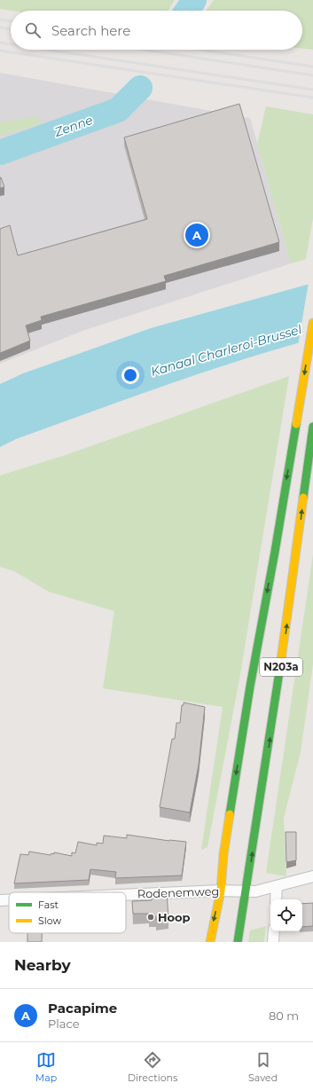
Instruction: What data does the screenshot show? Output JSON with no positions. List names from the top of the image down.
{
  "streets": {
    "highway": ["N203a"],
    "street": ["Rodenemweg"]
  },
  "crossings": [
    ["N203a", "Rodenemweg"]
  ],
  "water": ["Zenne", "Kanaal Charleroi-Brussel"],
  "places": ["Hoop"],
  "legend": ["Fast", "Slow"],
  "page": {
    "search": "Search here",
    "pins": "A",
    "heading": "Nearby",
    "list": [
      {
        "mark": "A",
        "name": "Pacapime",
        "note": "Place",
        "value": "80 m"
      }
    ],
    "nav": ["Map", "Directions", "Saved"]
  }
}
